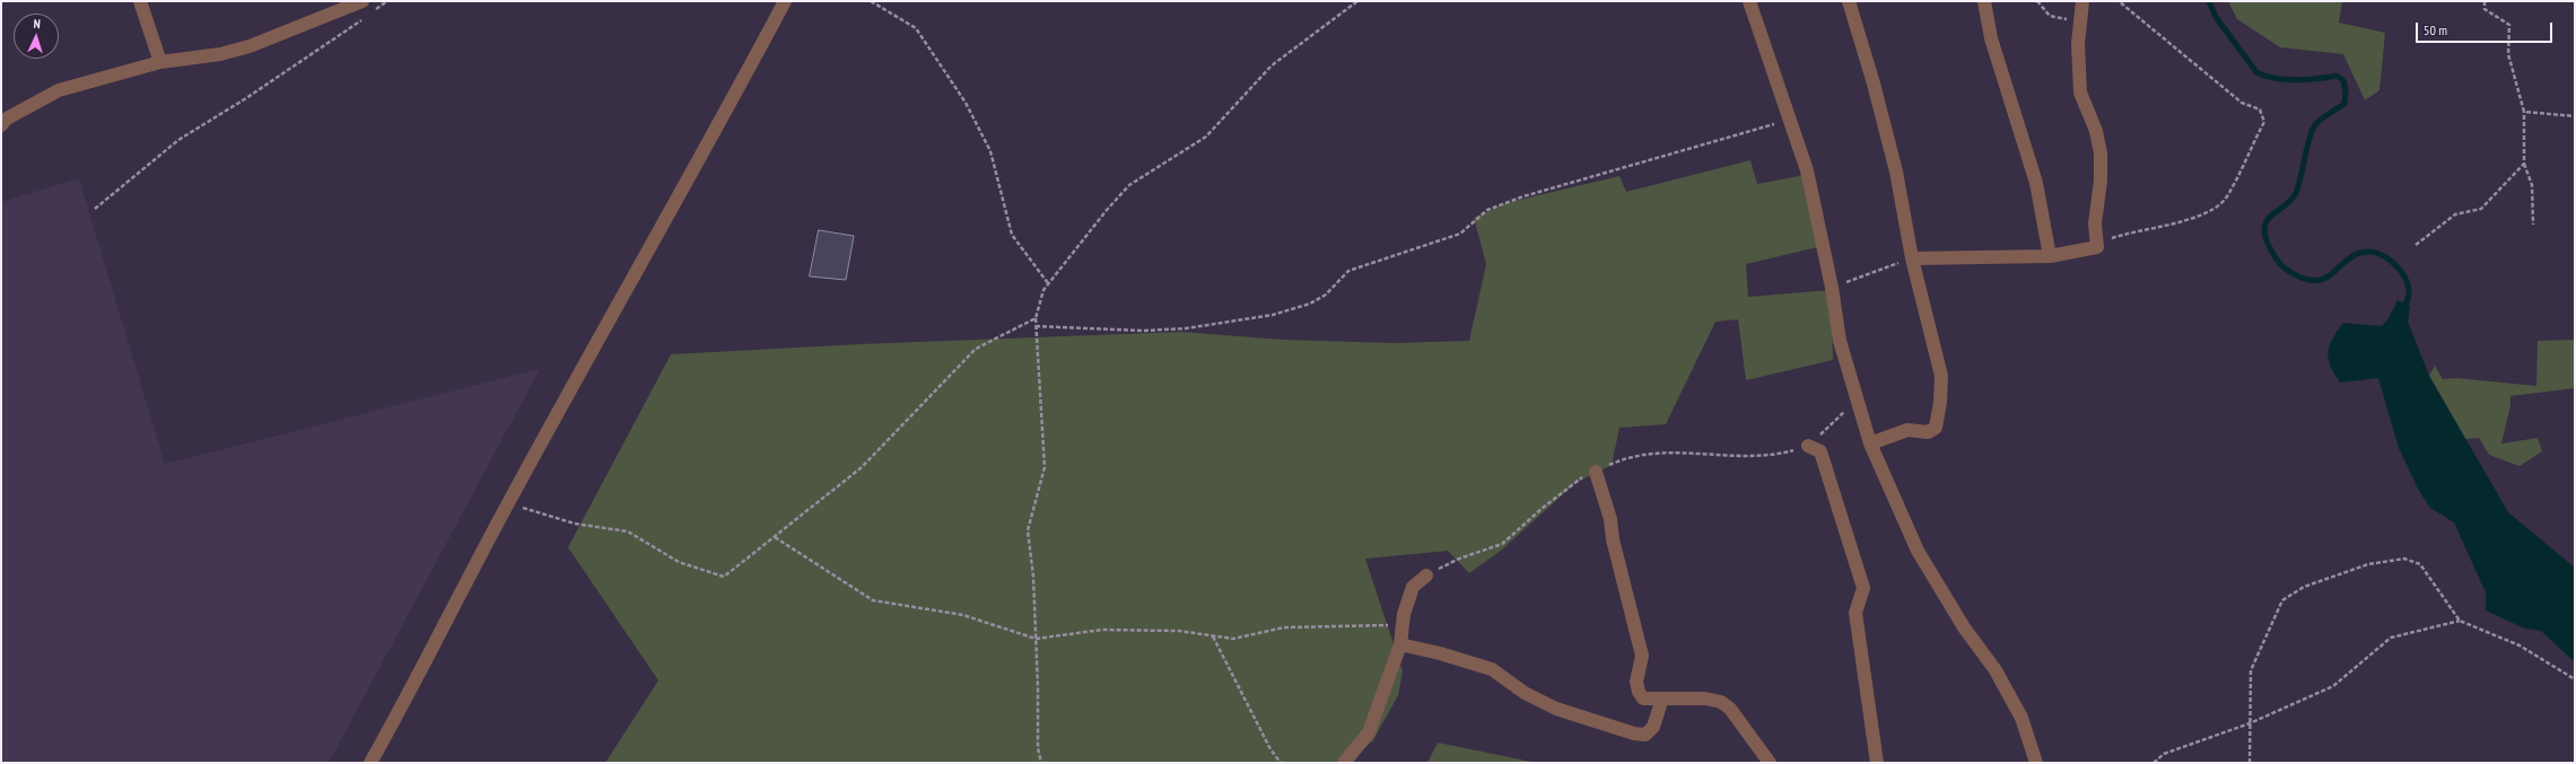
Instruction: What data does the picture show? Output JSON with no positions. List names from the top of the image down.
{
  "scale_bar": "50 m",
  "north": "top"
}
